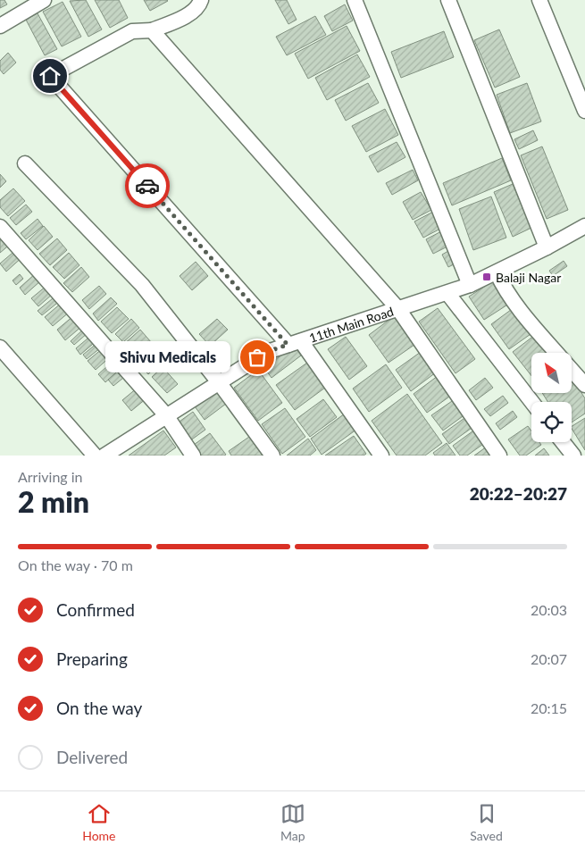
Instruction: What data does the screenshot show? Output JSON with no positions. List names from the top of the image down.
{
  "streets": {
    "street": ["11th Main Road"]
  },
  "places": {
    "transit": ["Balaji Nagar"],
    "other": ["Shivu Medicals"]
  },
  "north": "top left",
  "page": {
    "bubble": "Shivu Medicals",
    "heading": ["2 min", "Arriving in", "20:22–20:27"],
    "bar": "On the way · 70 m",
    "list": [
      ["Confirmed", "20:03"],
      ["Preparing", "20:07"],
      ["On the way", "20:15"],
      "Delivered"
    ],
    "tabs": ["Home", "Map", "Saved"]
  }
}
